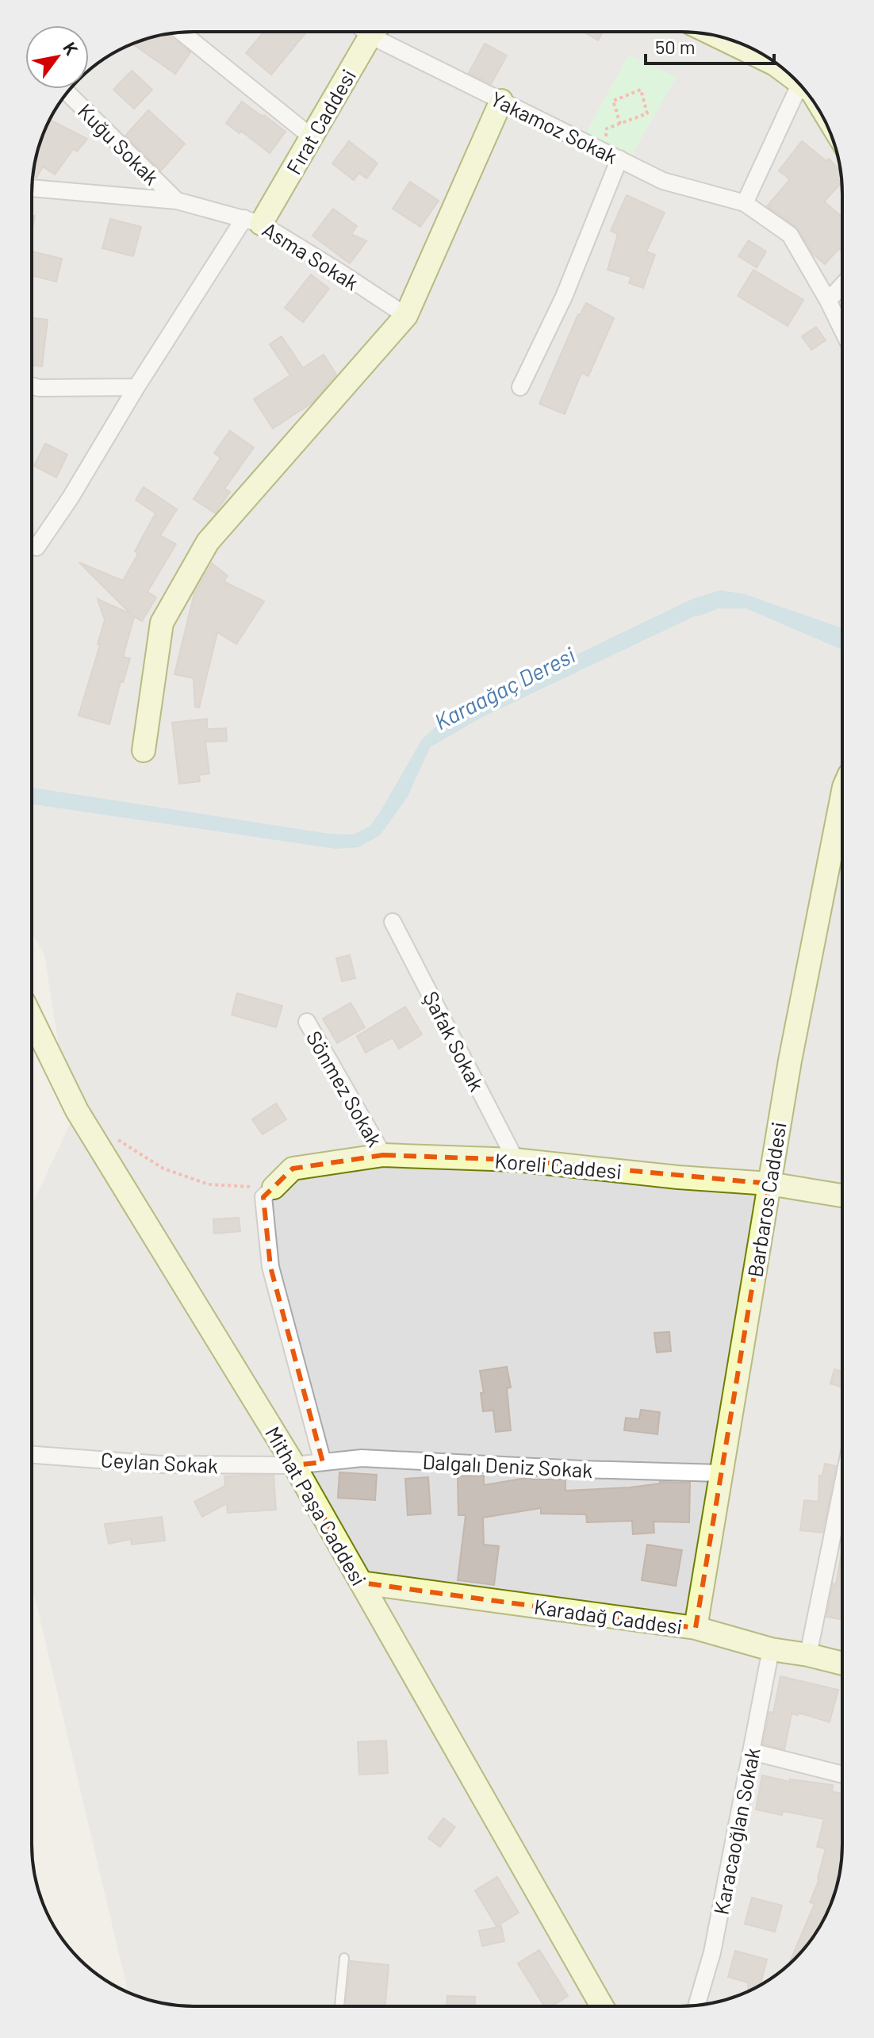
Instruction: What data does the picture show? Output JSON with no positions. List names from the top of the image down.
{
  "streets": {
    "street": [
      "Fırat Caddesi",
      "Yakamoz Sokak",
      "Kuğu Sokak",
      "Asma Sokak",
      "Şafak Sokak",
      "Sönmez Sokak",
      "Koreli Caddesi",
      "Barbaros Caddesi",
      "Ceylan Sokak",
      "Dalgalı Deniz Sokak",
      "Mithat Paşa Caddesi",
      "Karadağ Caddesi",
      "Karacaoğlan Sokak"
    ]
  },
  "crossings": [
    ["Fırat Caddesi", "Asma Sokak"],
    ["Kuğu Sokak", "Asma Sokak"],
    ["Şafak Sokak", "Koreli Caddesi"],
    ["Sönmez Sokak", "Koreli Caddesi"],
    ["Koreli Caddesi", "Barbaros Caddesi"],
    ["Barbaros Caddesi", "Dalgalı Deniz Sokak"],
    ["Barbaros Caddesi", "Karadağ Caddesi"],
    ["Ceylan Sokak", "Dalgalı Deniz Sokak"],
    ["Ceylan Sokak", "Mithat Paşa Caddesi"],
    ["Dalgalı Deniz Sokak", "Mithat Paşa Caddesi"],
    ["Mithat Paşa Caddesi", "Karadağ Caddesi"],
    ["Karadağ Caddesi", "Karacaoğlan Sokak"]
  ],
  "water": ["Karaağaç Deresi"],
  "scale_bar": "50 m",
  "north": "top right"
}
